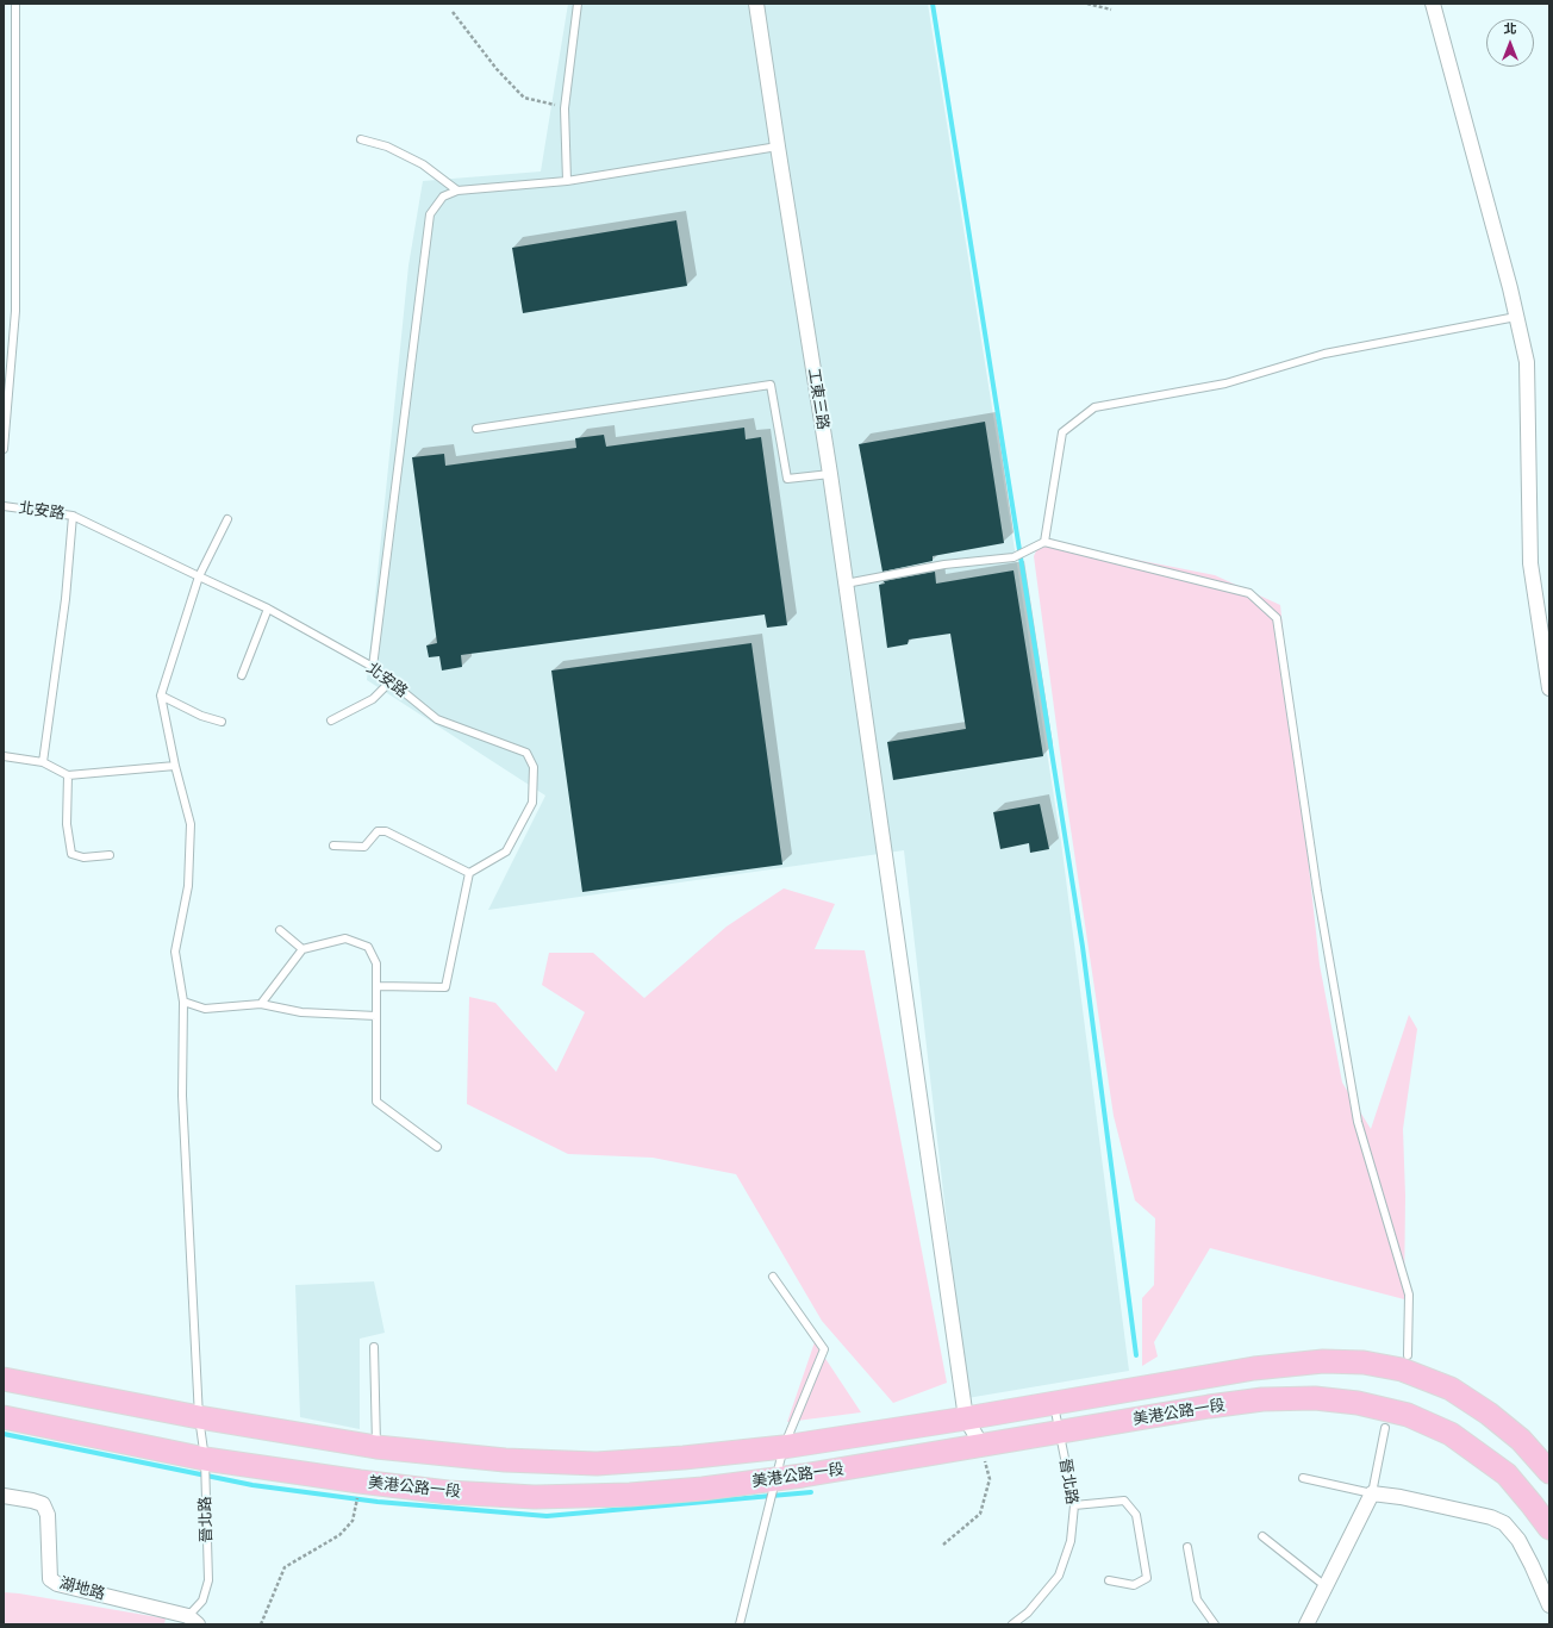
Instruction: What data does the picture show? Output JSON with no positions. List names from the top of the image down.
{
  "streets": {
    "main road": ["美港公路一段"],
    "street": ["工東三路", "湖地路"],
    "lane": ["北安路", "晉北路"]
  },
  "crossings": [
    ["工東三路", "美港公路一段"],
    ["美港公路一段", "晉北路"],
    ["晉北路", "湖地路"]
  ],
  "north": "top"
}
